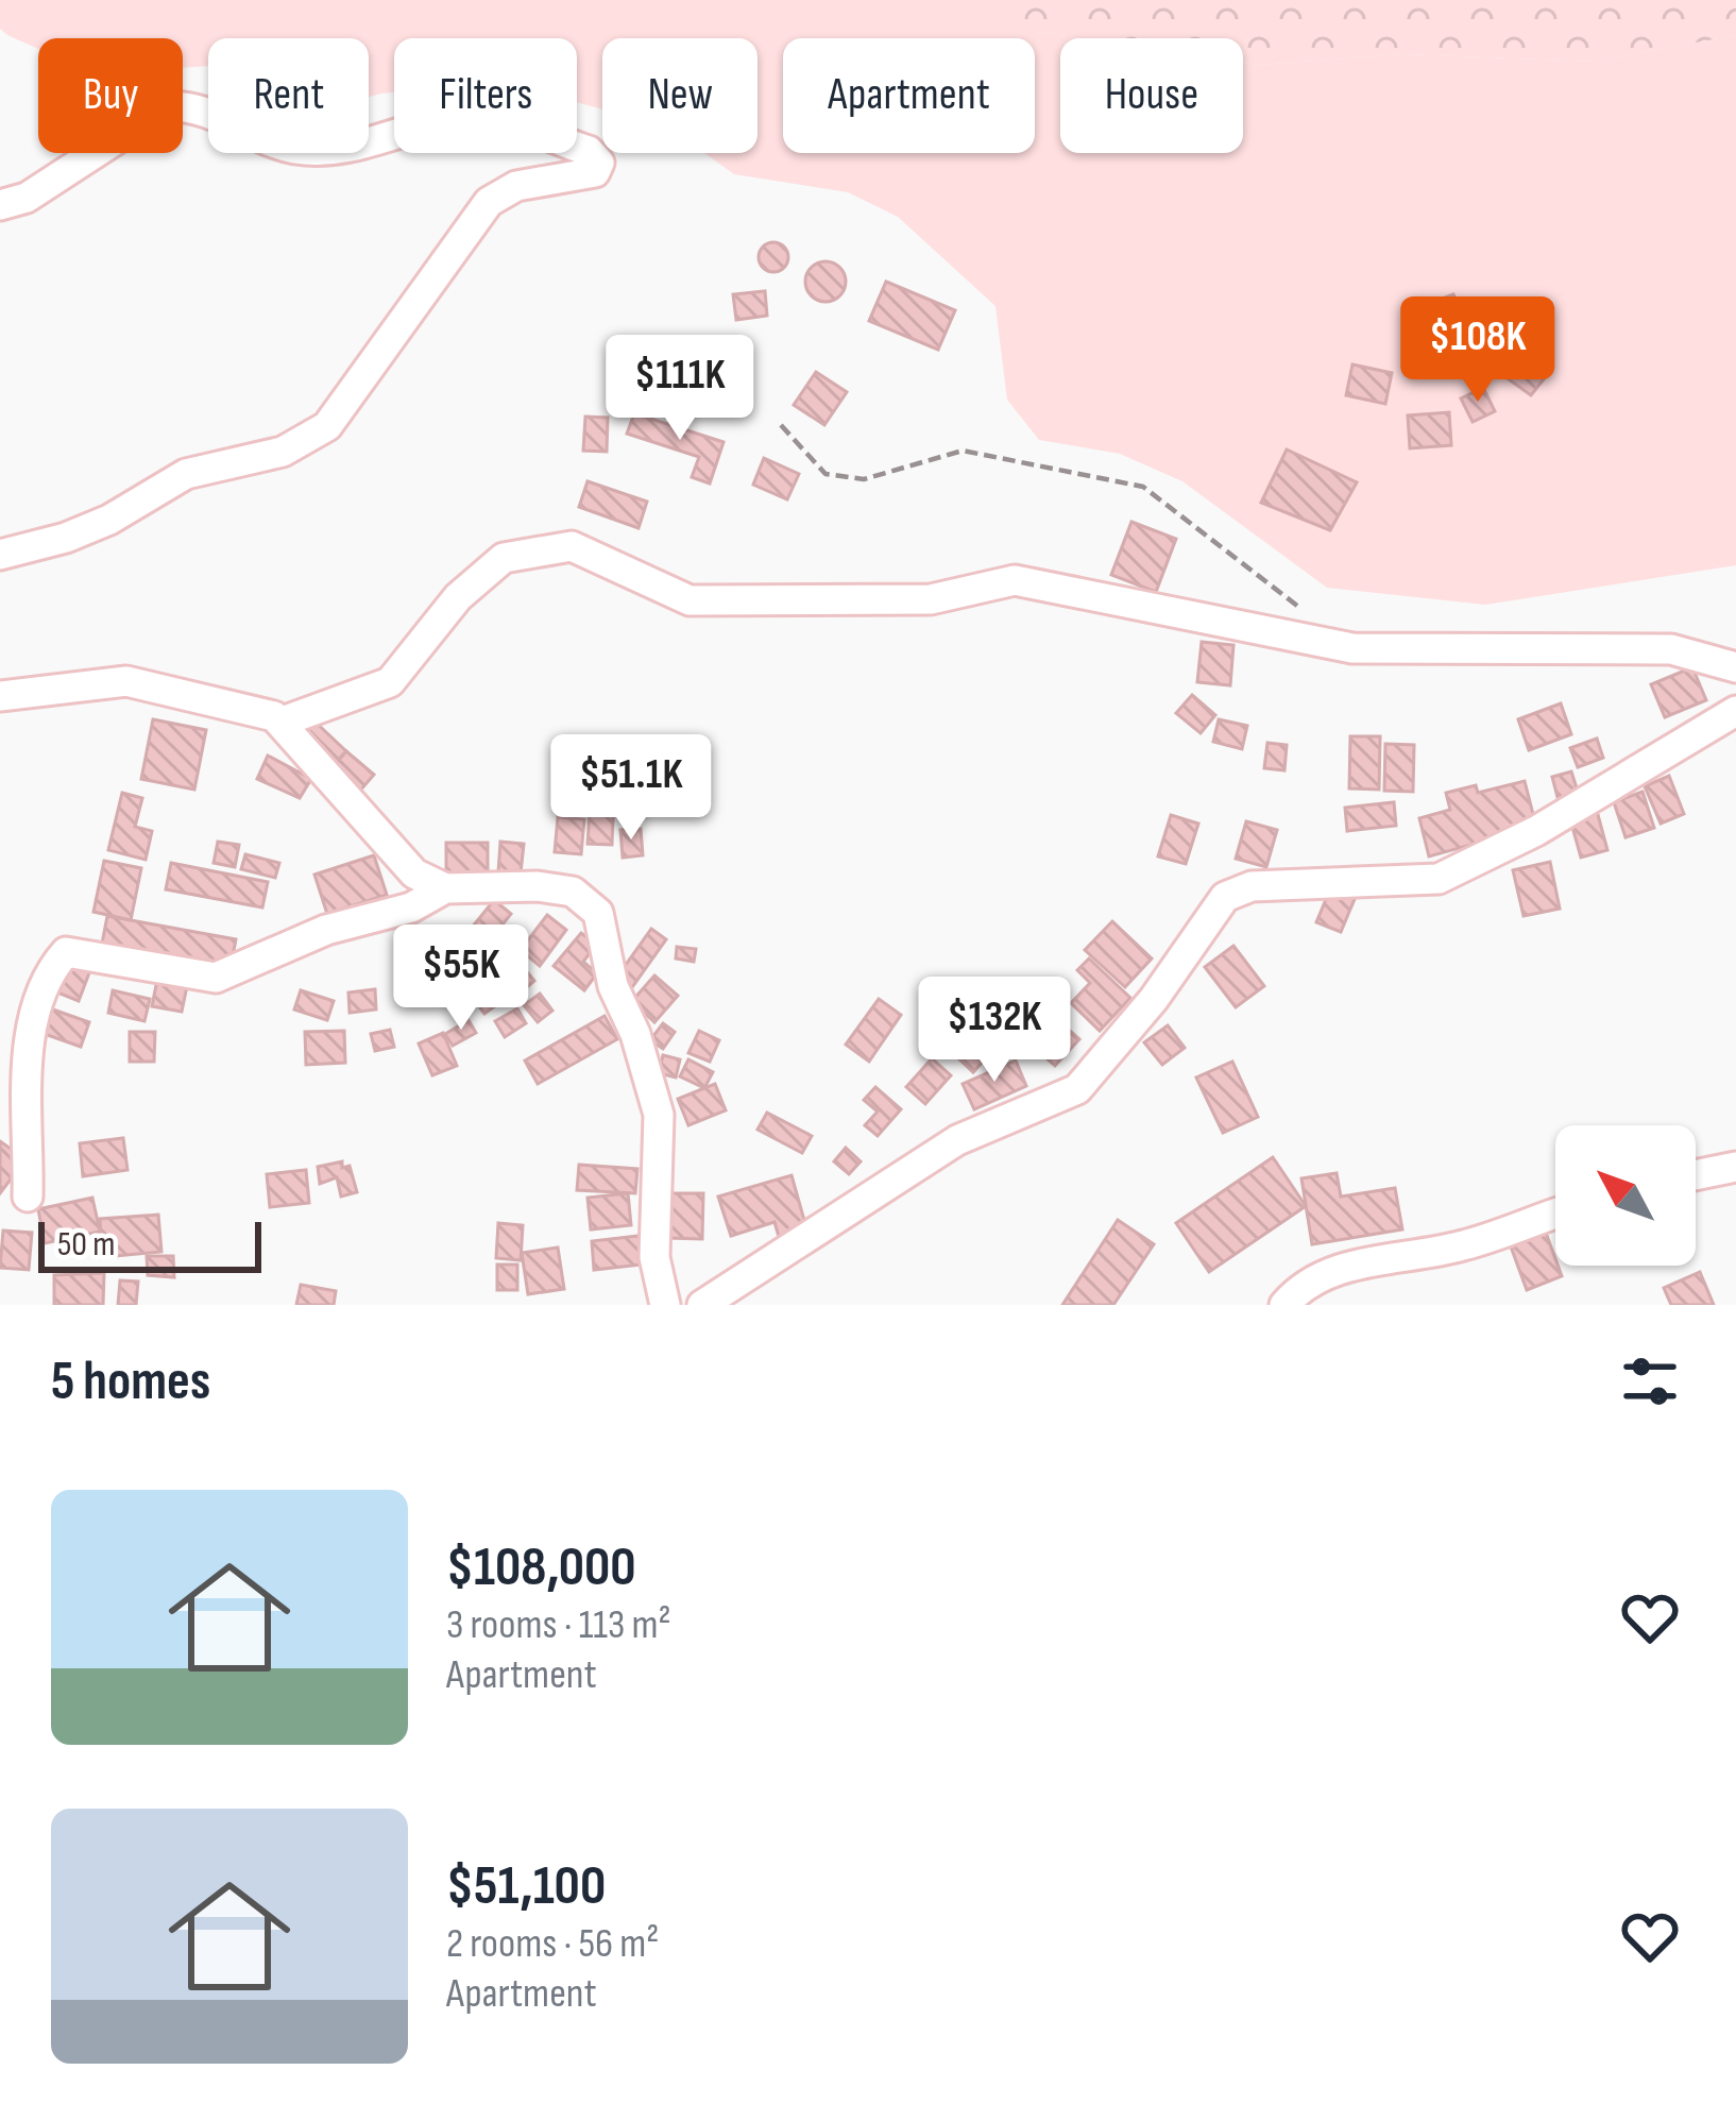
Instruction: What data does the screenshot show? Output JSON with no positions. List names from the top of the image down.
{
  "scale_bar": "50 m",
  "north": "top left",
  "page": {
    "chip": [
      "Buy",
      "Rent",
      "Filters",
      "New",
      "Apartment",
      "House"
    ],
    "price": [
      "$108K",
      "$111K",
      "$51.1K",
      "$55K",
      "$132K"
    ],
    "scale": "50 m",
    "heading": "5 homes",
    "list": [
      {
        "name": "$108,000",
        "note": "3 rooms · 113 m² · Apartment"
      },
      {
        "name": "$51,100",
        "note": "2 rooms · 56 m² · Apartment"
      }
    ]
  }
}
